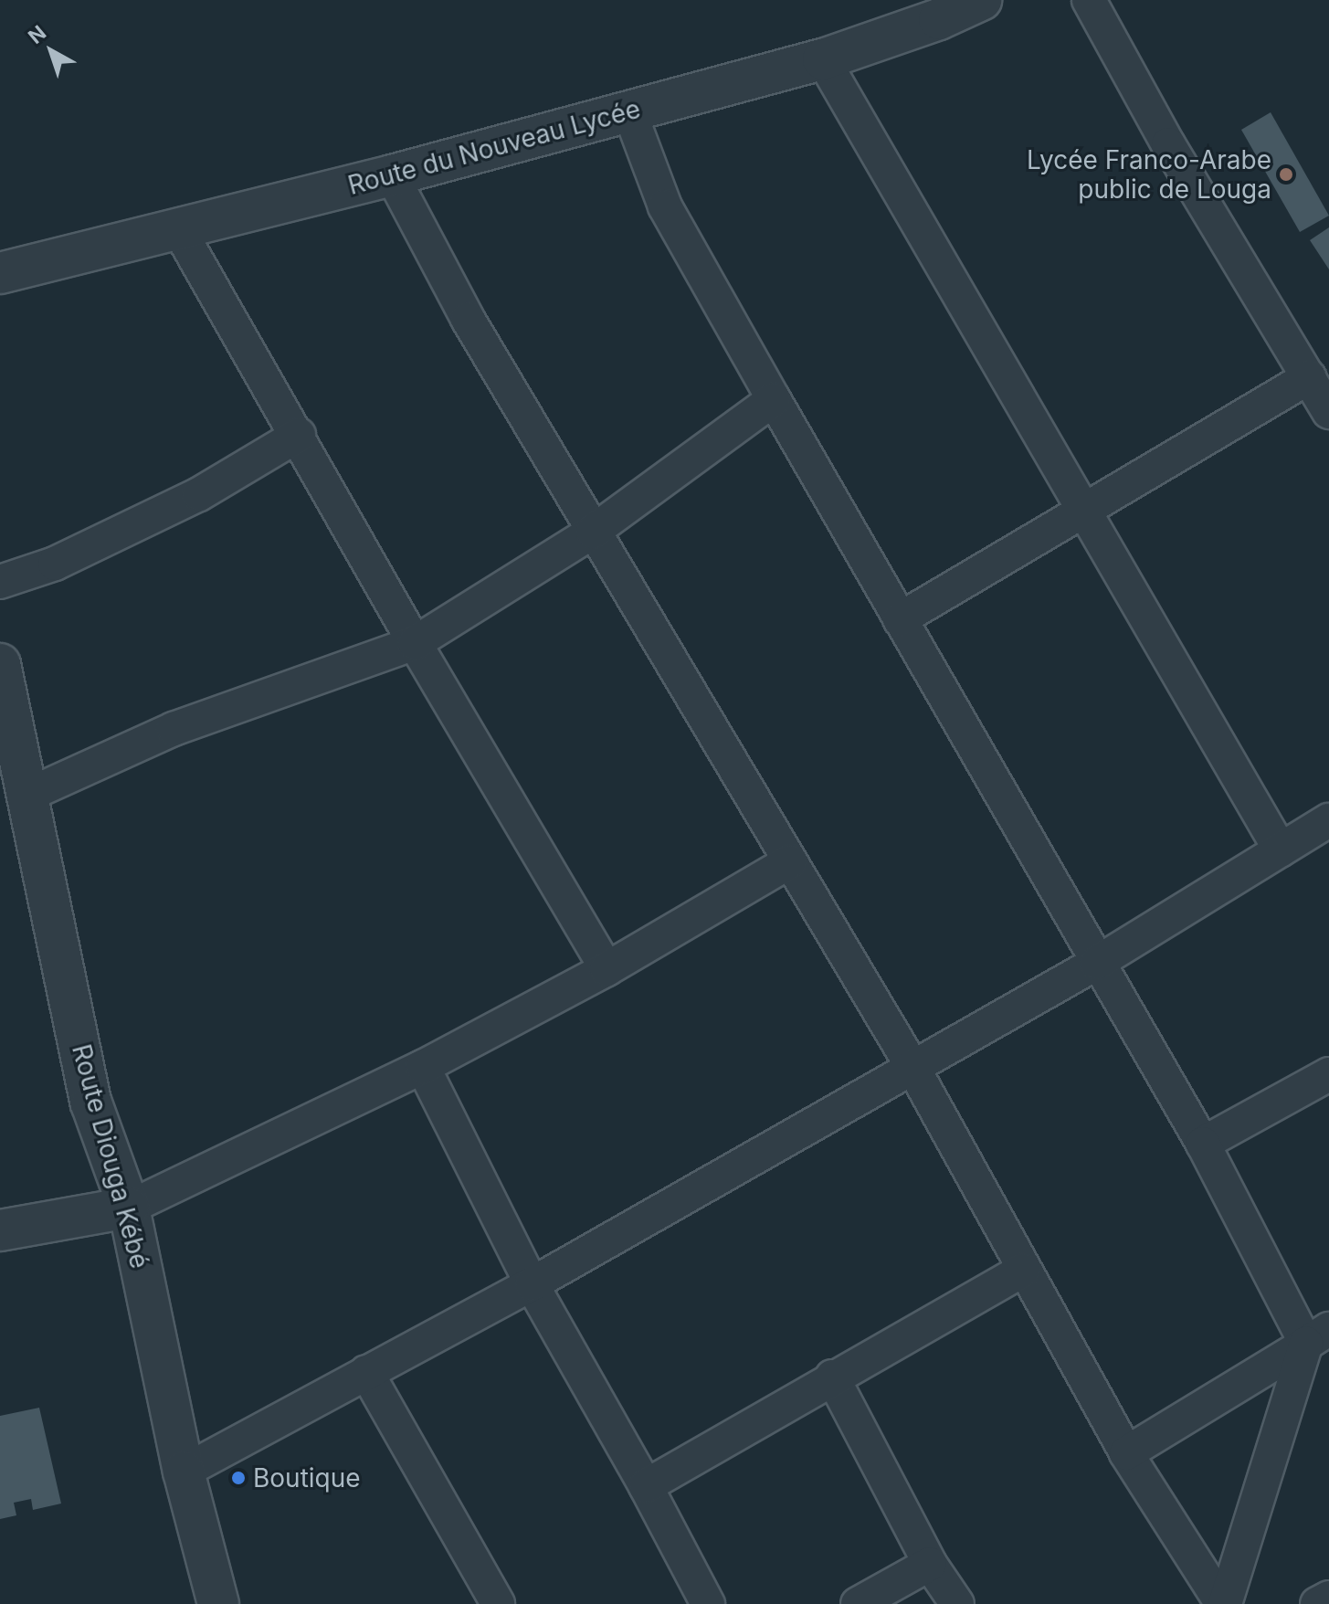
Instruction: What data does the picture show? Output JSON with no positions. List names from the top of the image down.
{
  "streets": {
    "street": ["Route du Nouveau Lycée", "Route Diouga Kébé"]
  },
  "places": ["Lycée Franco-Arabe public de Louga", "Boutique"],
  "north": "top left"
}
